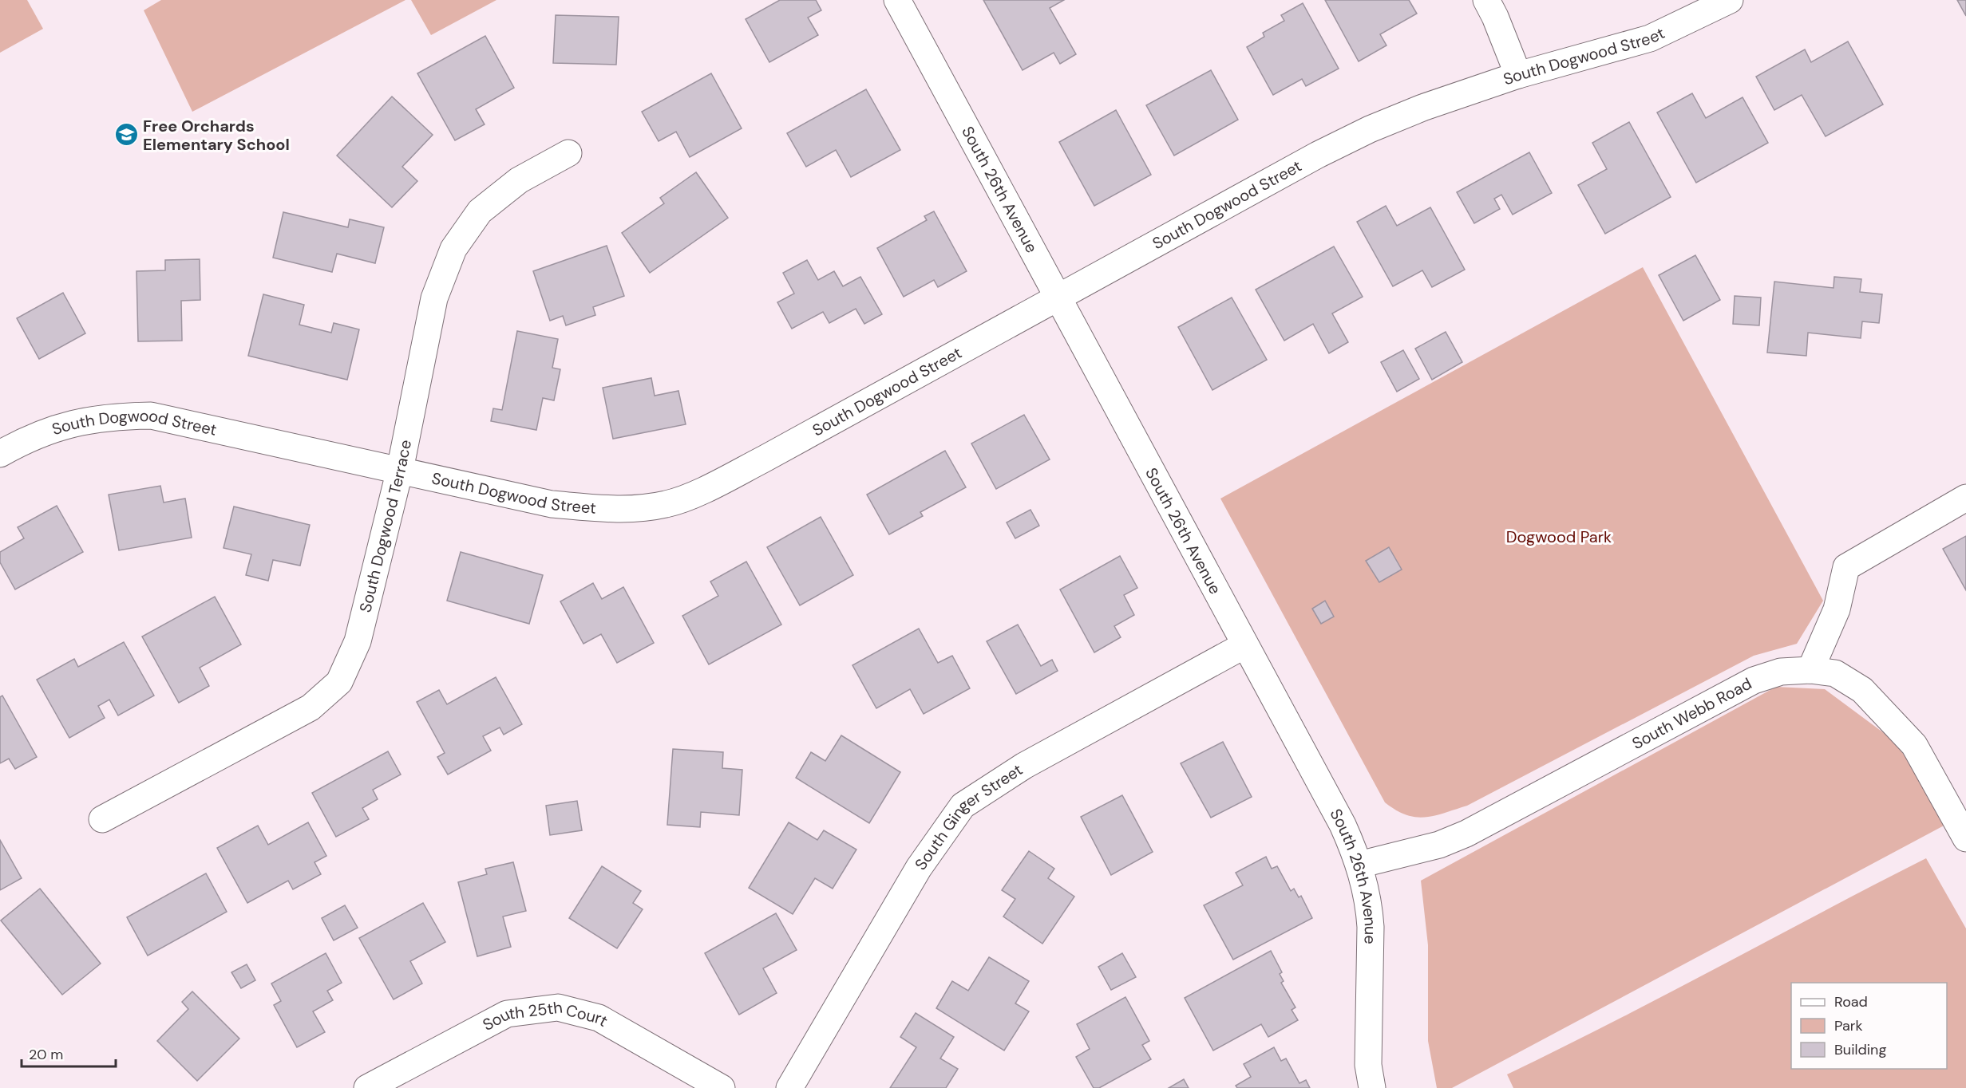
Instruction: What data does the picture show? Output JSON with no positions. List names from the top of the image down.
{
  "streets": {
    "street": [
      "South Dogwood Street",
      "South 26th Avenue",
      "South Dogwood Terrace",
      "South Webb Road",
      "South Ginger Street",
      "South 25th Court"
    ]
  },
  "crossings": [
    ["South Dogwood Street", "South 26th Avenue"],
    ["South Dogwood Street", "South Dogwood Terrace"],
    ["South 26th Avenue", "South Webb Road"],
    ["South 26th Avenue", "South Ginger Street"]
  ],
  "parks": ["Dogwood Park"],
  "places": {
    "school or university": ["Free Orchards Elementary School"]
  },
  "legend": ["Road", "Park", "Building"],
  "scale_bar": "20 m"
}
